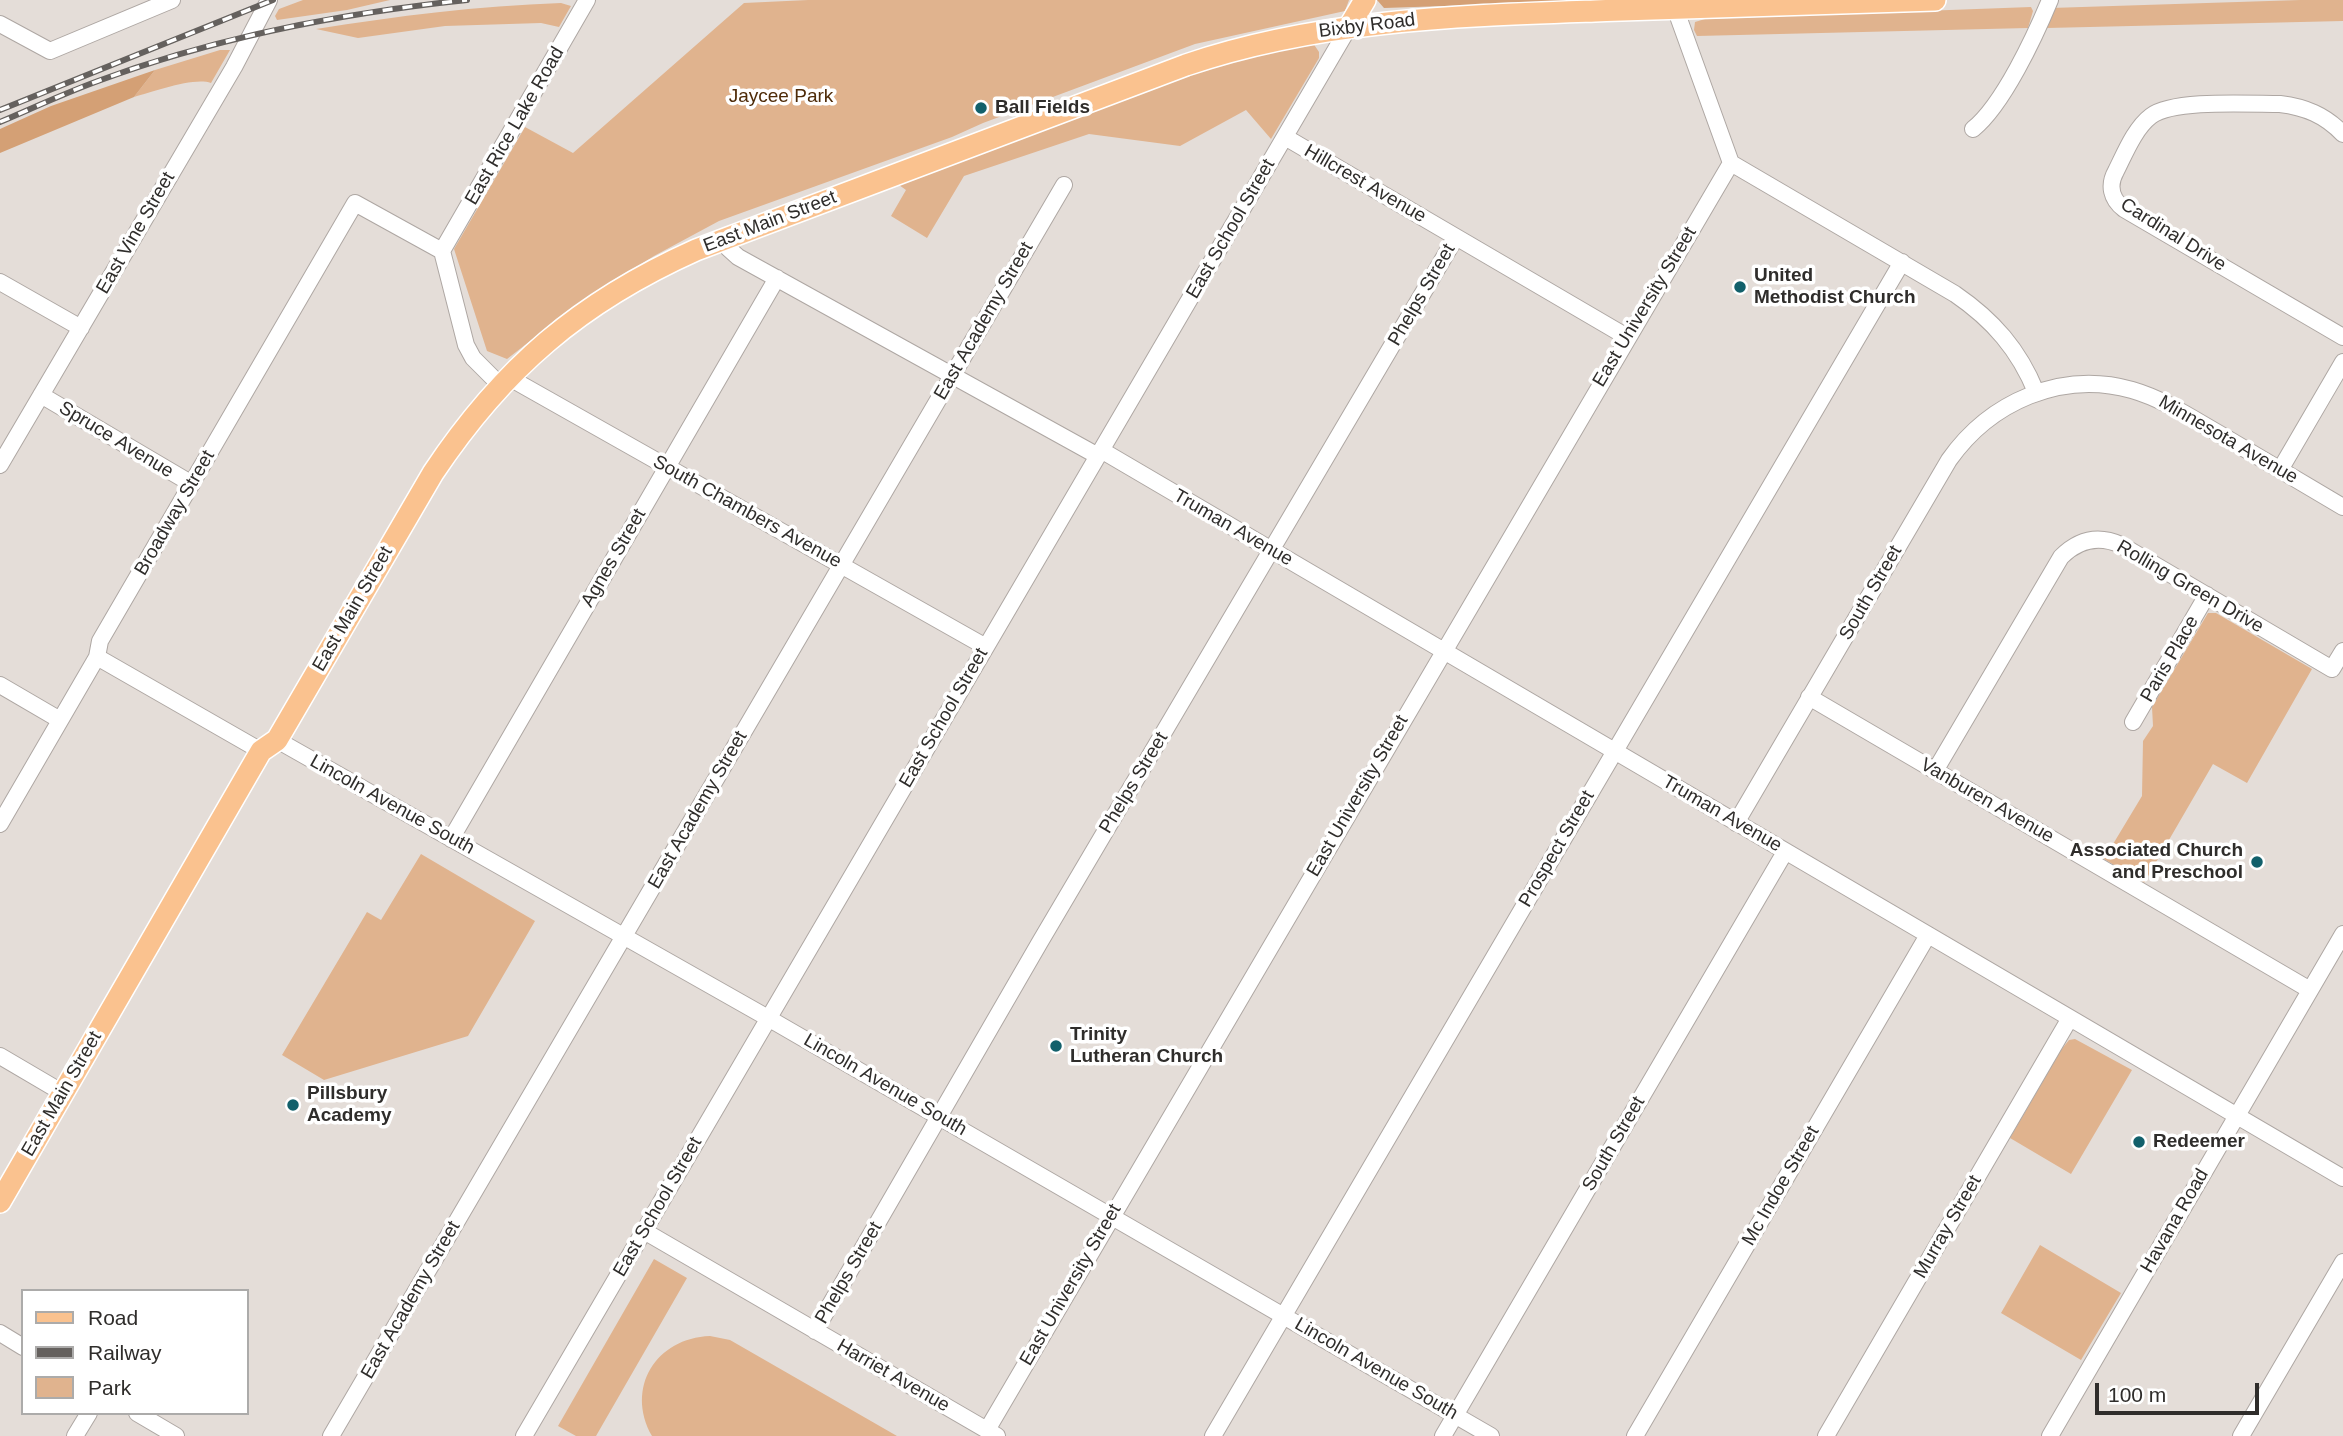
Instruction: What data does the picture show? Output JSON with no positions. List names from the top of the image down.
{
  "streets": {
    "main road": ["Bixby Road", "East Main Street", "East School Street"],
    "street": [
      "East Rice Lake Road",
      "Hillcrest Avenue",
      "East Vine Street",
      "Cardinal Drive",
      "Phelps Street",
      "East University Street",
      "East Academy Street",
      "Spruce Avenue",
      "Minnesota Avenue",
      "South Chambers Avenue",
      "Broadway Street",
      "Truman Avenue",
      "Agnes Street",
      "Rolling Green Drive",
      "South Street",
      "Paris Place",
      "Vanburen Avenue",
      "Lincoln Avenue South",
      "Prospect Street",
      "Mc Indoe Street",
      "Havana Road",
      "Murray Street",
      "Harriet Avenue"
    ]
  },
  "crossings": [
    ["Bixby Road", "East Main Street"],
    ["Bixby Road", "East School Street"],
    ["East Rice Lake Road", "South Chambers Avenue"],
    ["East Rice Lake Road", "Broadway Street"],
    ["Hillcrest Avenue", "East School Street"],
    ["Hillcrest Avenue", "Phelps Street"],
    ["Hillcrest Avenue", "East University Street"],
    ["East Main Street", "South Chambers Avenue"],
    ["East Main Street", "Truman Avenue"],
    ["East Main Street", "Lincoln Avenue South"],
    ["East School Street", "South Chambers Avenue"],
    ["East School Street", "Truman Avenue"],
    ["East School Street", "Lincoln Avenue South"],
    ["East School Street", "Harriet Avenue"],
    ["East Vine Street", "Spruce Avenue"],
    ["Phelps Street", "Truman Avenue"],
    ["Phelps Street", "Lincoln Avenue South"],
    ["Phelps Street", "Harriet Avenue"],
    ["East University Street", "Truman Avenue"],
    ["East University Street", "Lincoln Avenue South"],
    ["East University Street", "Harriet Avenue"],
    ["East Academy Street", "South Chambers Avenue"],
    ["East Academy Street", "Truman Avenue"],
    ["East Academy Street", "Lincoln Avenue South"],
    ["Spruce Avenue", "Broadway Street"],
    ["Minnesota Avenue", "South Street"],
    ["South Chambers Avenue", "Broadway Street"],
    ["South Chambers Avenue", "Agnes Street"],
    ["Broadway Street", "Lincoln Avenue South"],
    ["Truman Avenue", "Agnes Street"],
    ["Truman Avenue", "South Street"],
    ["Truman Avenue", "Prospect Street"],
    ["Truman Avenue", "Mc Indoe Street"],
    ["Truman Avenue", "Havana Road"],
    ["Truman Avenue", "Murray Street"],
    ["Agnes Street", "Lincoln Avenue South"],
    ["Rolling Green Drive", "Paris Place"],
    ["Rolling Green Drive", "Vanburen Avenue"],
    ["South Street", "Vanburen Avenue"],
    ["South Street", "Lincoln Avenue South"],
    ["Vanburen Avenue", "Havana Road"],
    ["Lincoln Avenue South", "Prospect Street"]
  ],
  "parks": ["Jaycee Park"],
  "places": [
    "Ball Fields",
    "United Methodist Church",
    "Associated Church and Preschool",
    "Trinity Lutheran Church",
    "Pillsbury Academy",
    "Redeemer"
  ],
  "legend": ["Road", "Railway", "Park"],
  "scale_bar": "100 m"
}
